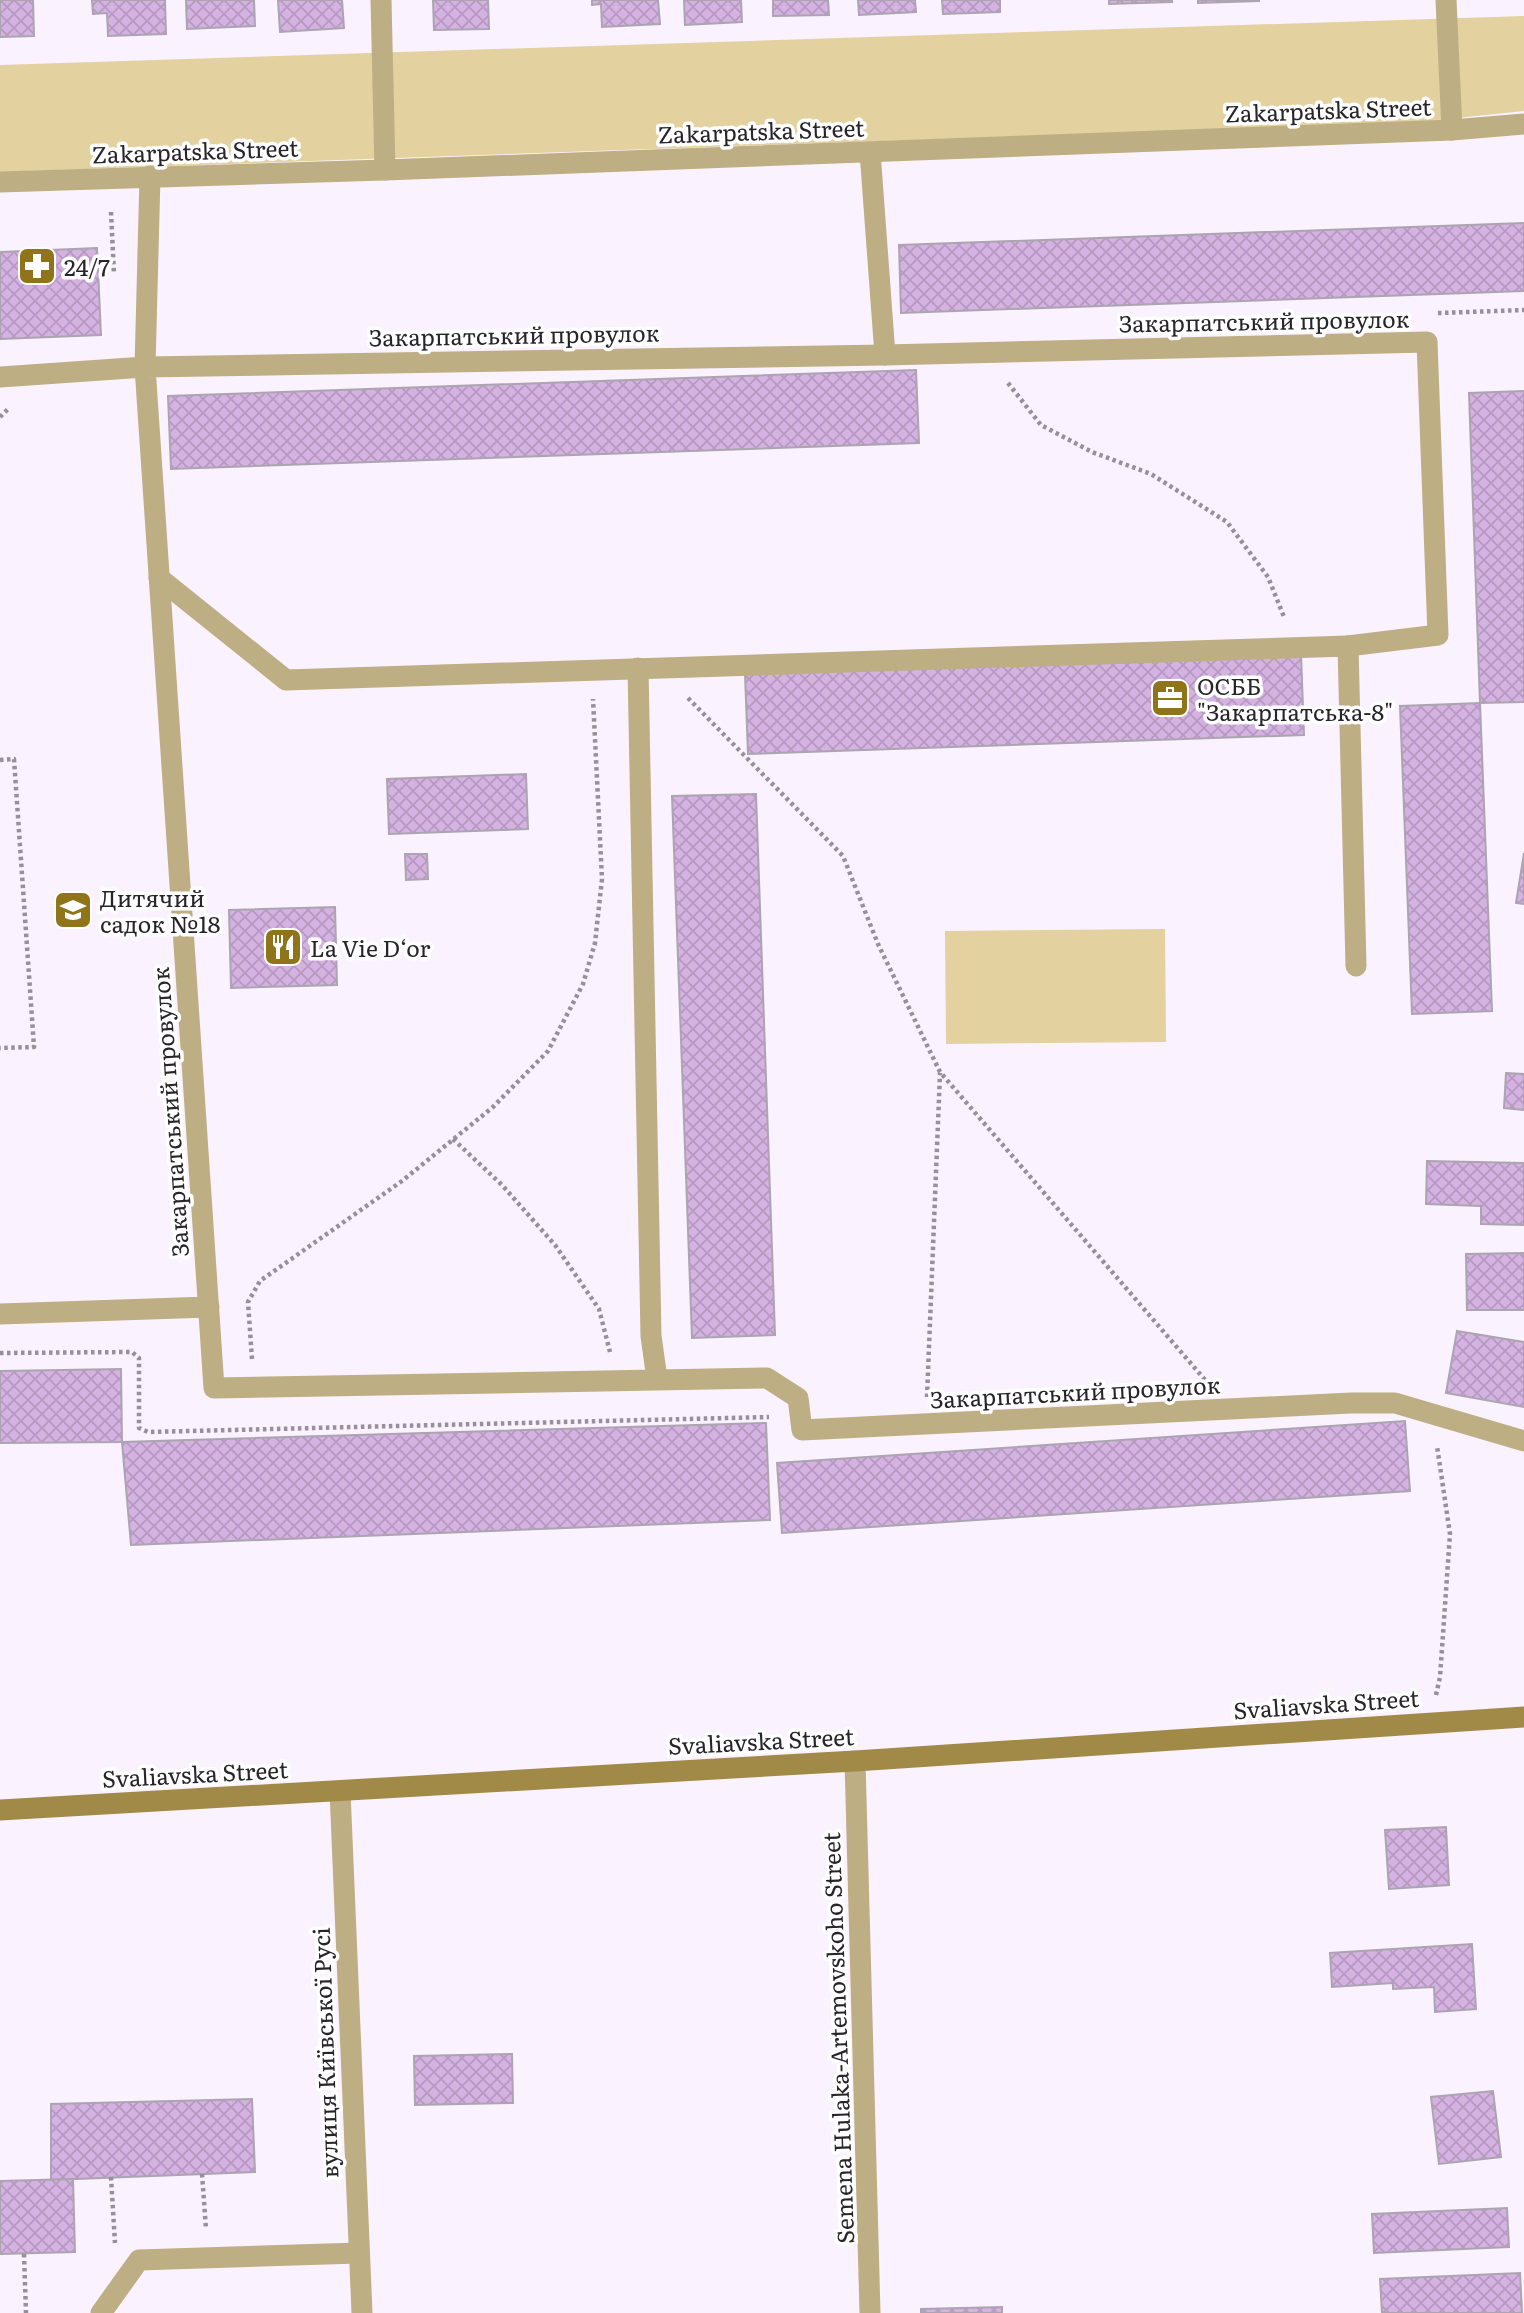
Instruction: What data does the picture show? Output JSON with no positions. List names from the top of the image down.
{
  "streets": {
    "street": [
      "Zakarpatska Street",
      "Закарпатський провулок",
      "Svaliavska Street",
      "Semena Hulaka-Artemovskoho Street",
      "вулиця Київської Русі"
    ]
  },
  "crossings": [
    ["Zakarpatska Street", "Закарпатський провулок"],
    ["Svaliavska Street", "Semena Hulaka-Artemovskoho Street"],
    ["Svaliavska Street", "вулиця Київської Русі"]
  ],
  "places": {
    "pharmacy": ["24/7"],
    "office": ["ОСББ \"Закарпатська-8\""],
    "school or university": ["Дитячий садок №18"],
    "restaurant": ["La Vie D‘or"]
  }
}
